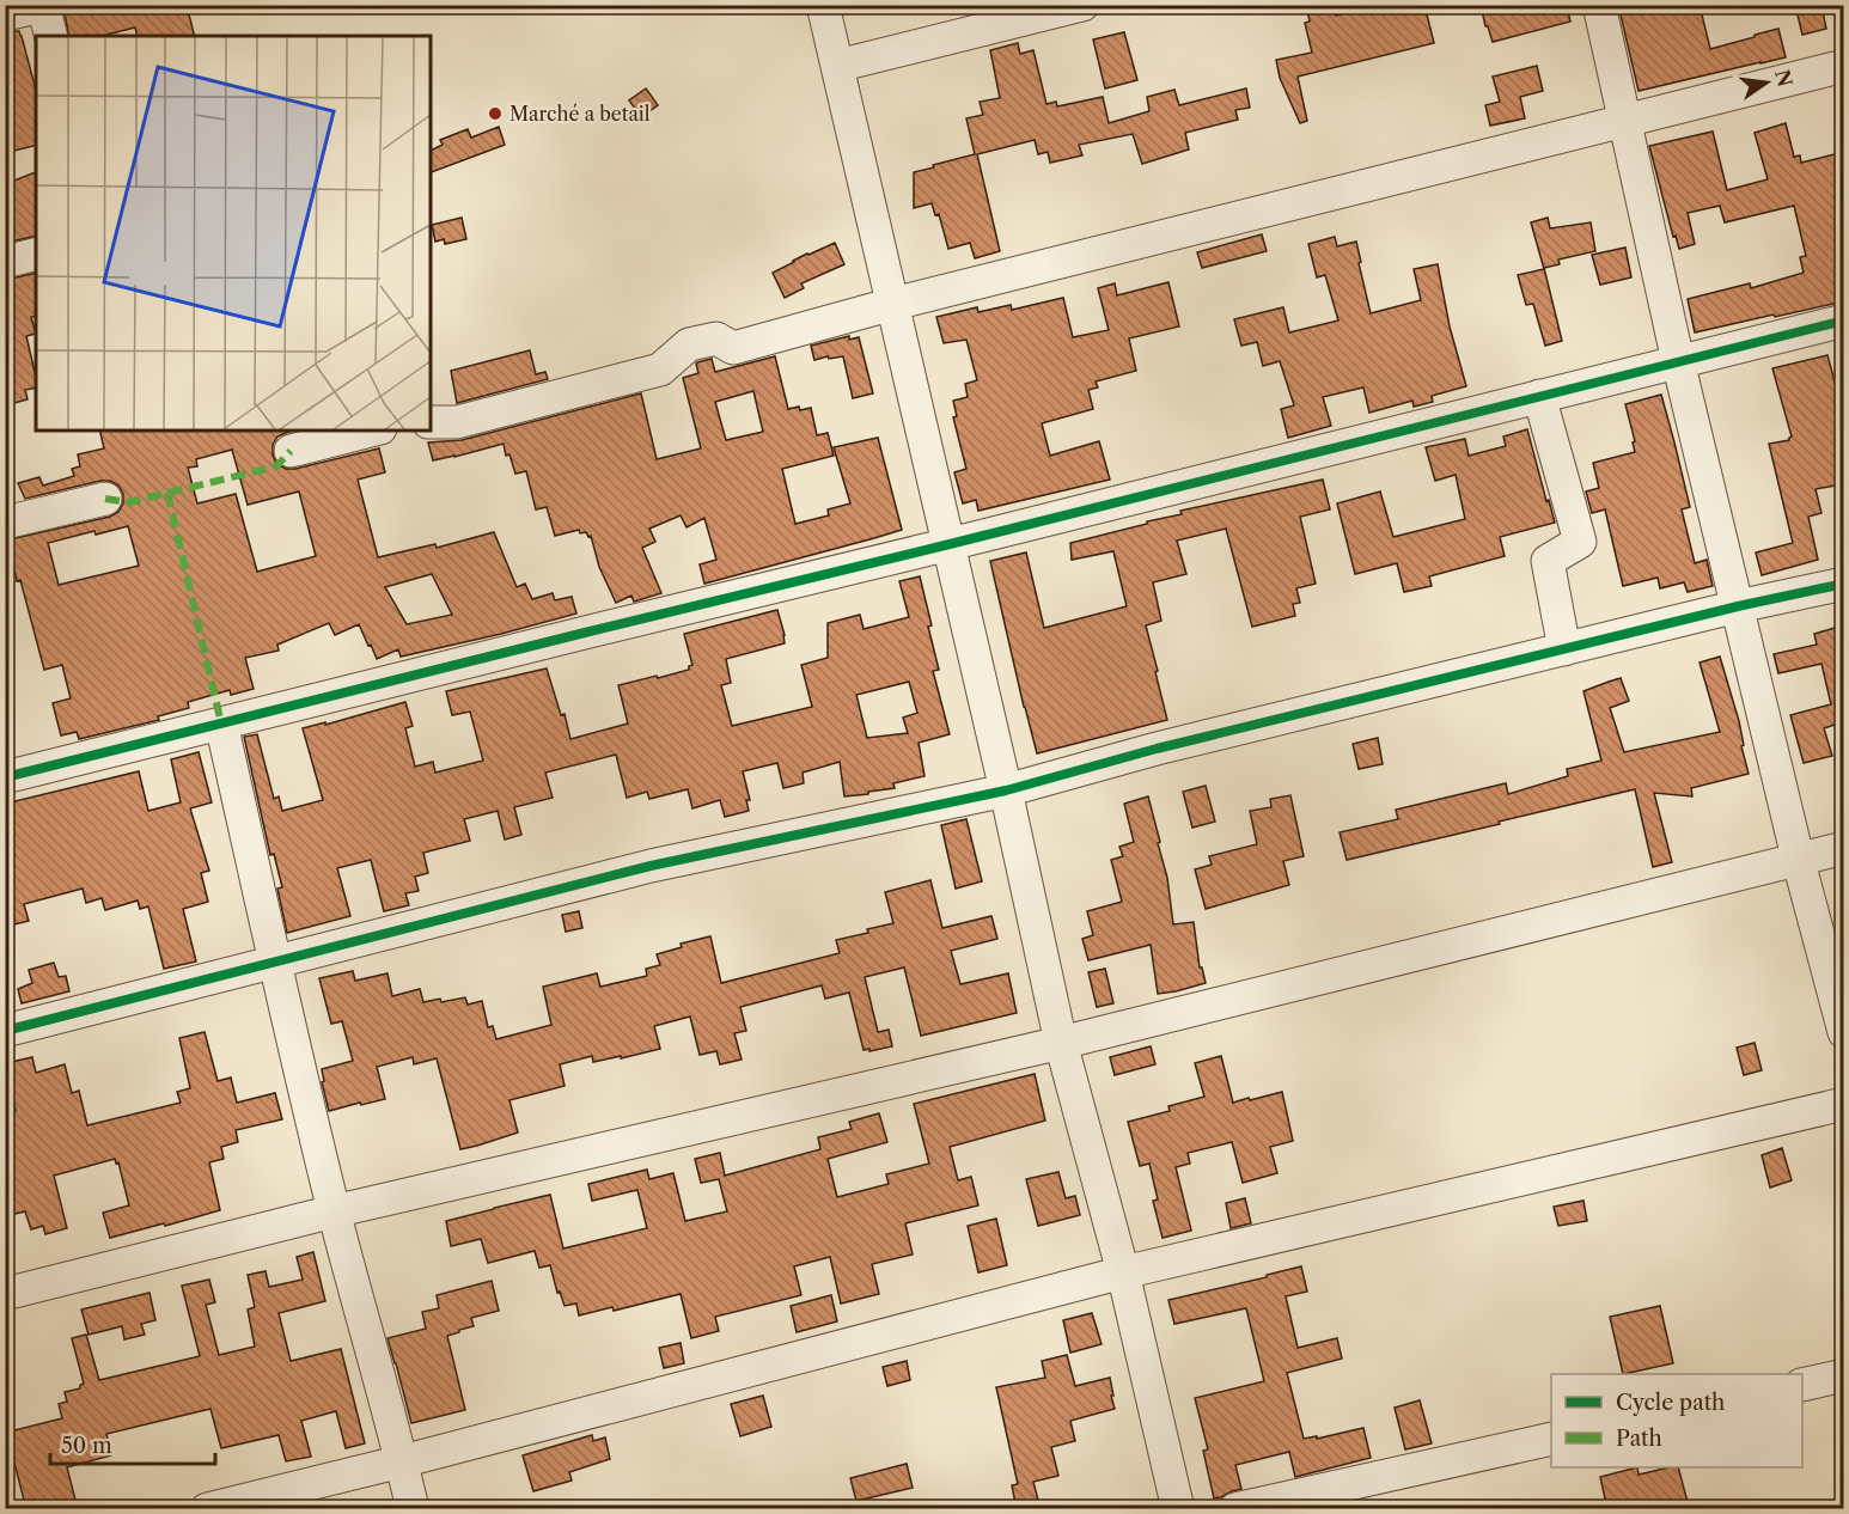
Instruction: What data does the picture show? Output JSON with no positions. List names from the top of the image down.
{
  "places": ["Marché a betail"],
  "legend": ["Cycle path", "Path"],
  "scale_bar": "50 m",
  "north": "right"
}
